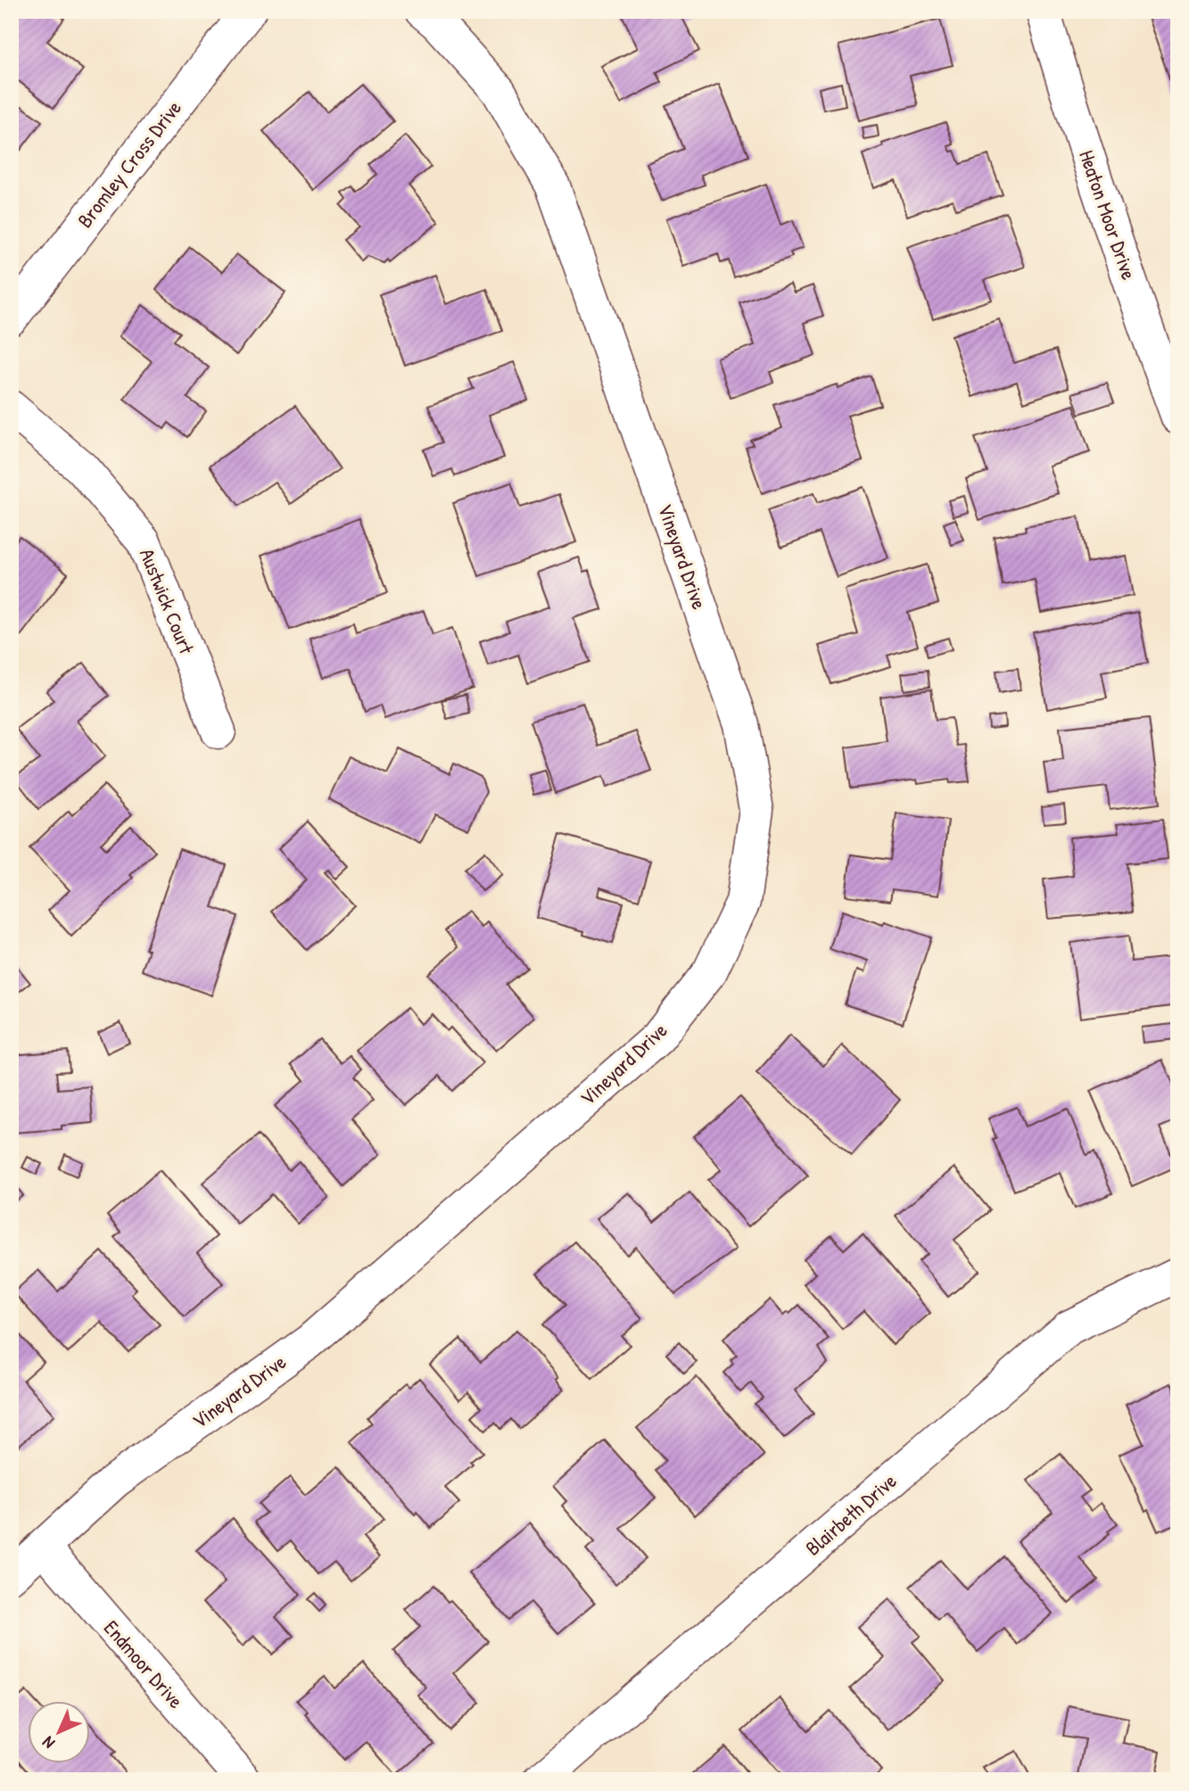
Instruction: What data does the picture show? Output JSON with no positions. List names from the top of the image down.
{
  "streets": {
    "street": [
      "Bromley Cross Drive",
      "Heaton Moor Drive",
      "Vineyard Drive",
      "Austwick Court",
      "Blairbeth Drive",
      "Endmoor Drive"
    ]
  },
  "crossings": [
    ["Vineyard Drive", "Endmoor Drive"]
  ],
  "north": "bottom left"
}
